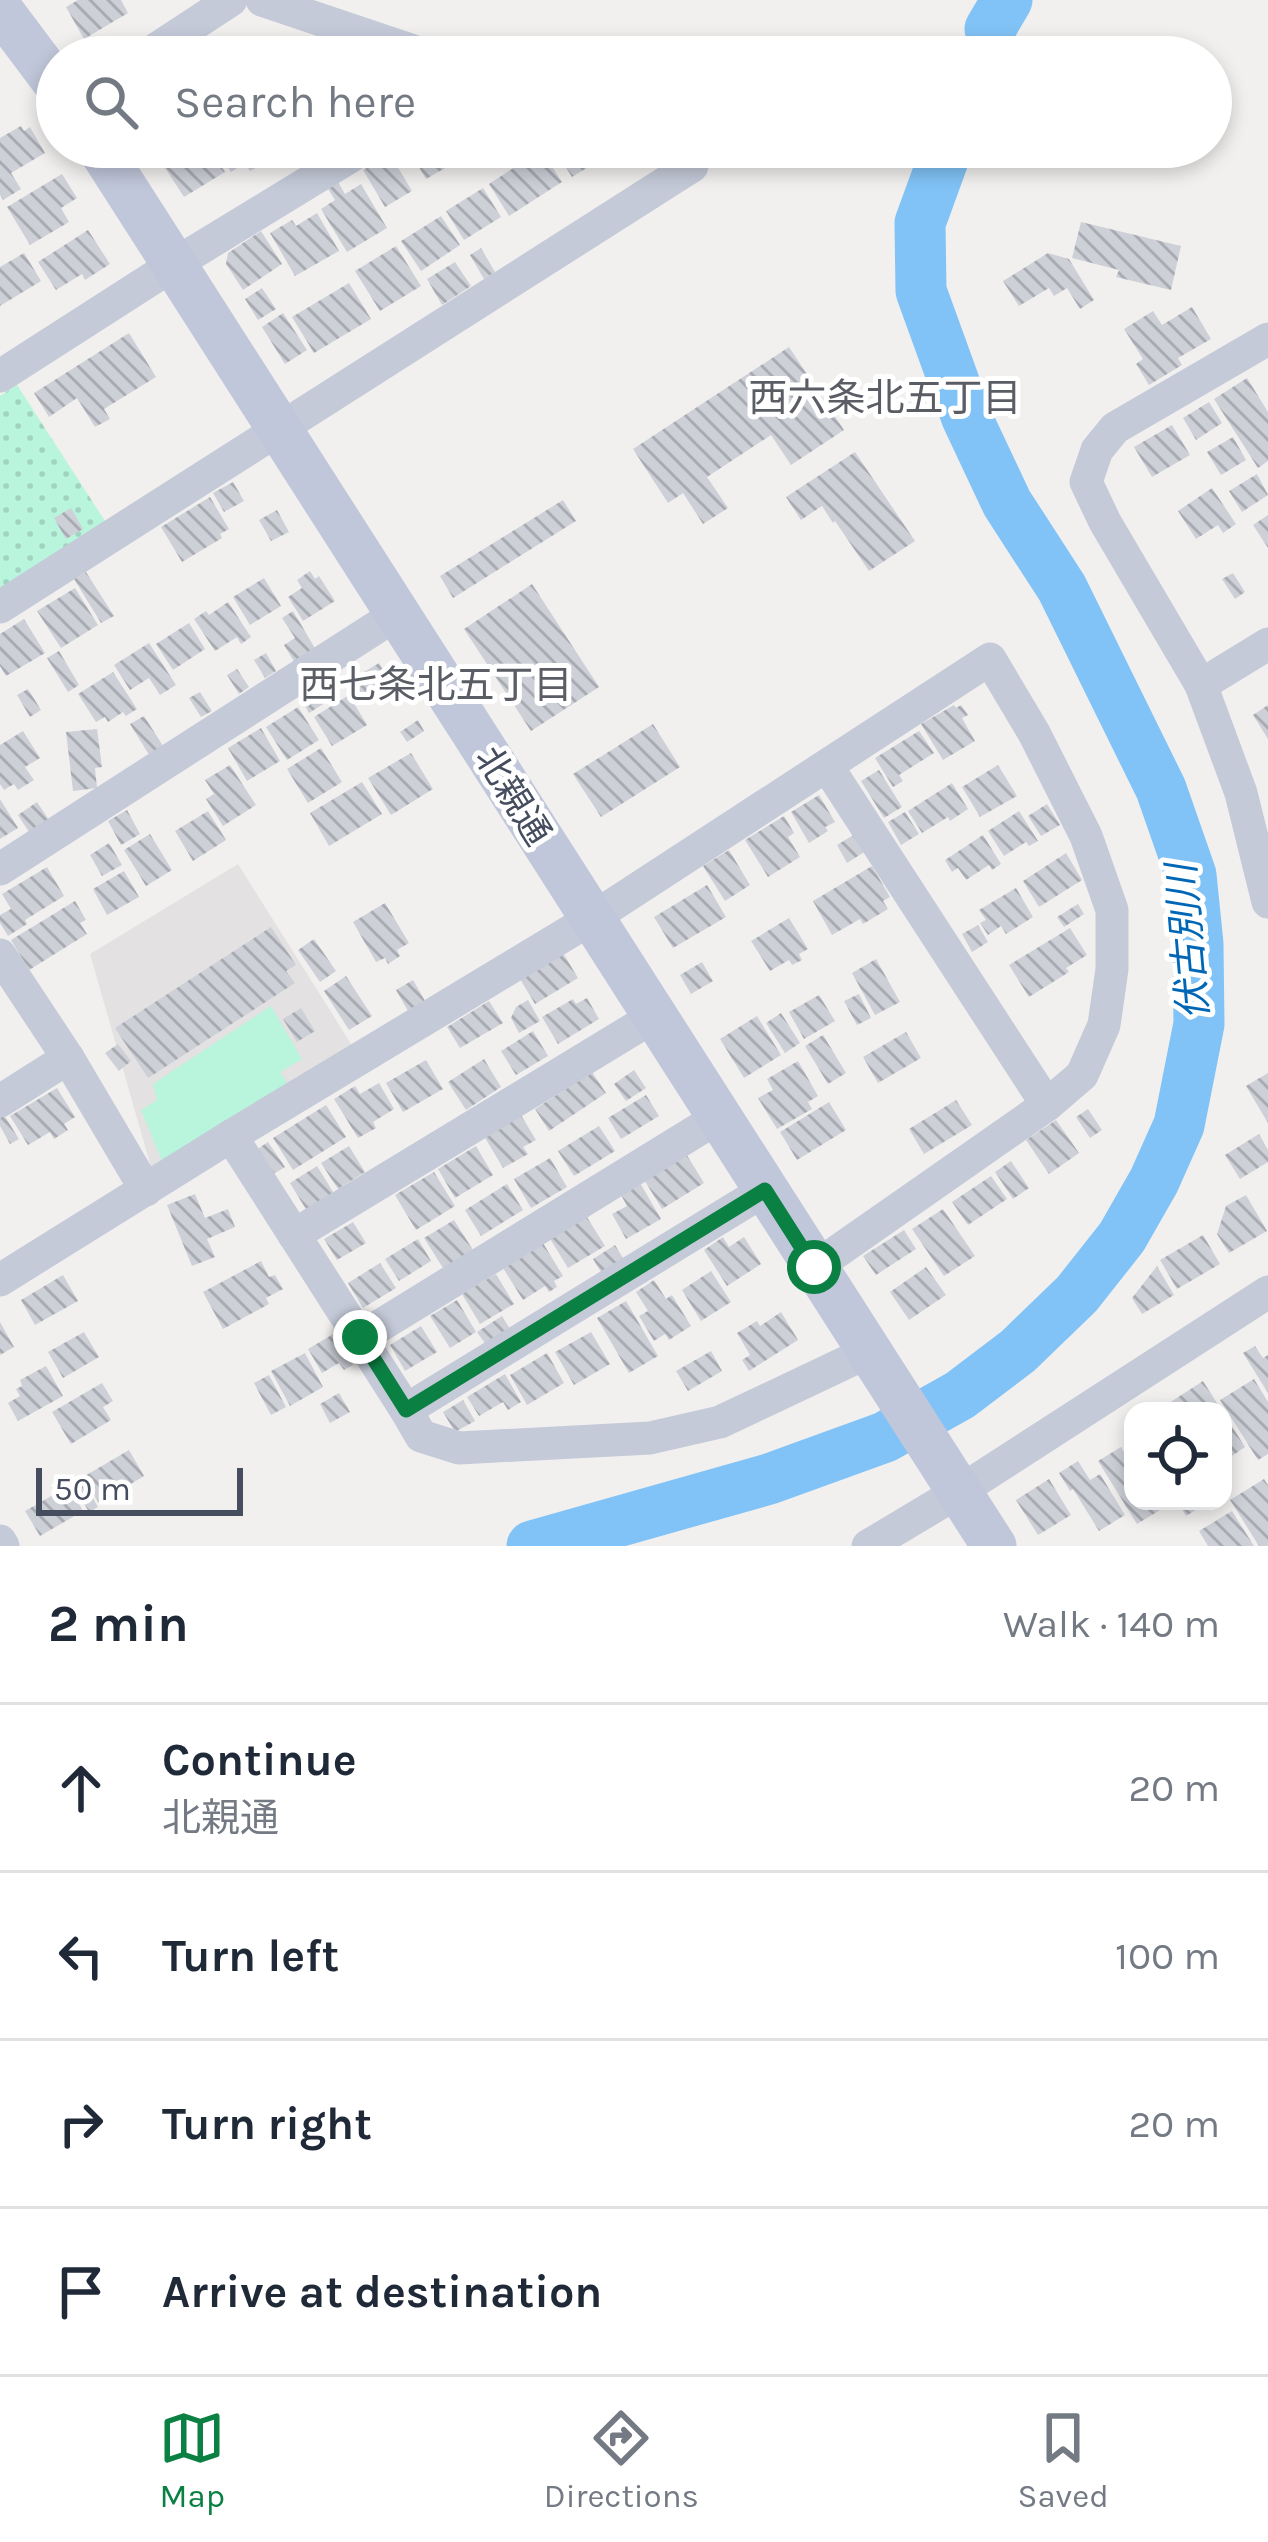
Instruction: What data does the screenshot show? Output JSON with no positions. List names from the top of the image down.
{
  "streets": {
    "street": ["北親通"]
  },
  "districts": ["西六条北五丁目", "西七条北五丁目"],
  "water": ["伏古別川"],
  "scale_bar": "50 m",
  "page": {
    "search": "Search here",
    "scale": "50 m",
    "heading": ["2 min", "Walk · 140 m"],
    "list": [
      ["Continue", "北親通", "20 m"],
      ["Turn left", "100 m"],
      ["Turn right", "20 m"],
      "Arrive at destination"
    ],
    "nav": ["Map", "Directions", "Saved"]
  }
}
